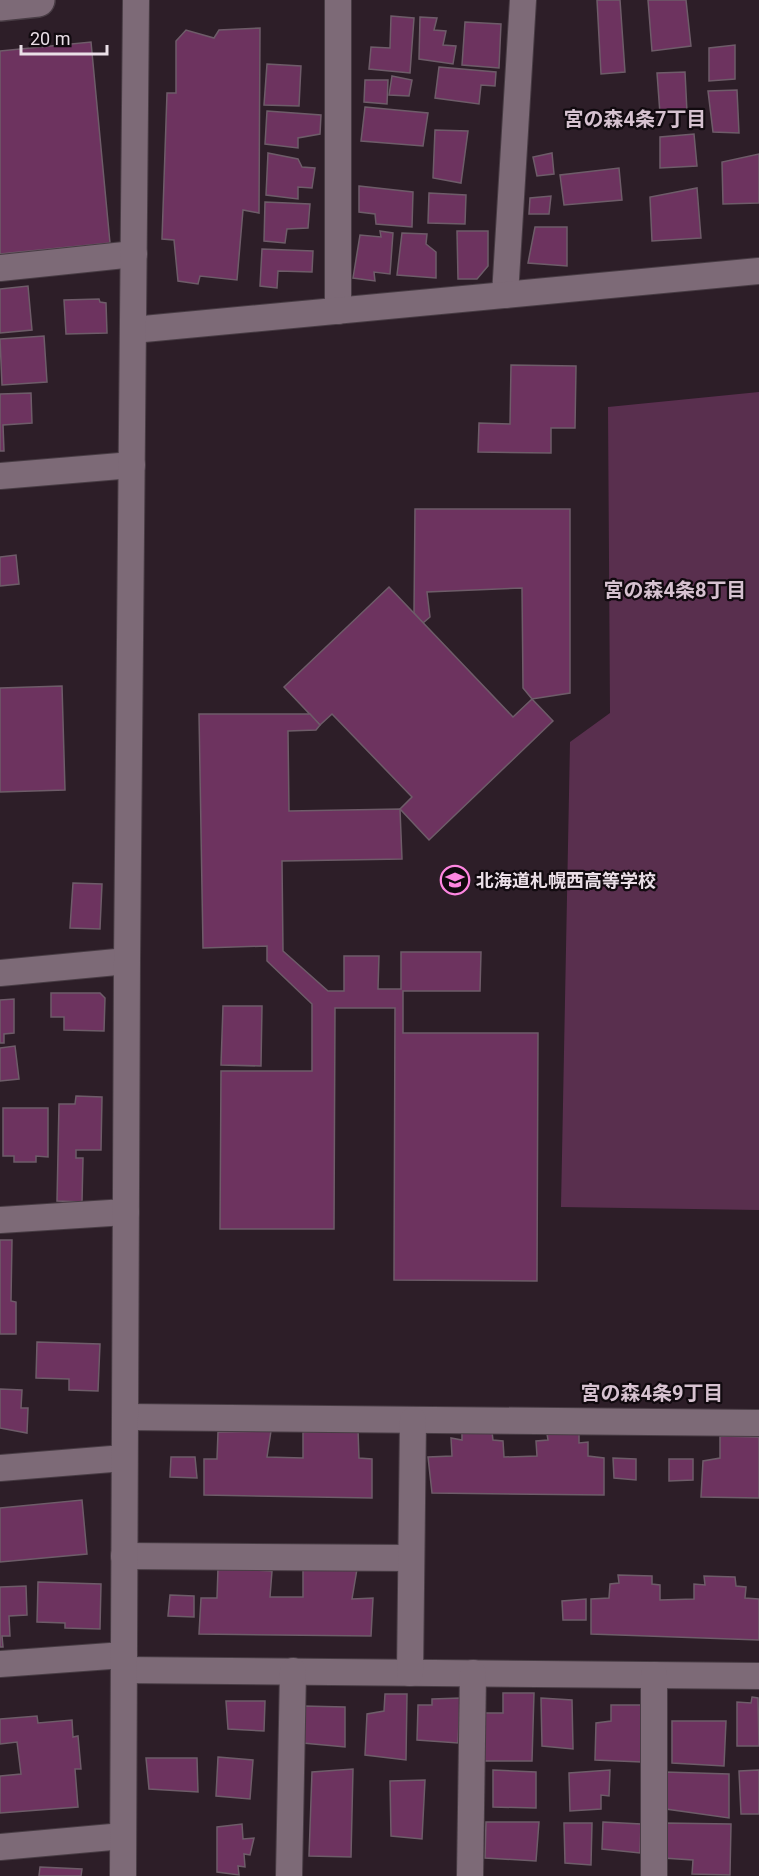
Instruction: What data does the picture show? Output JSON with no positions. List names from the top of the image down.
{
  "districts": ["宮の森4条7丁目", "宮の森4条8丁目", "宮の森4条9丁目"],
  "places": {
    "school or university": ["北海道札幌西高等学校"]
  },
  "scale_bar": "20 m"
}
